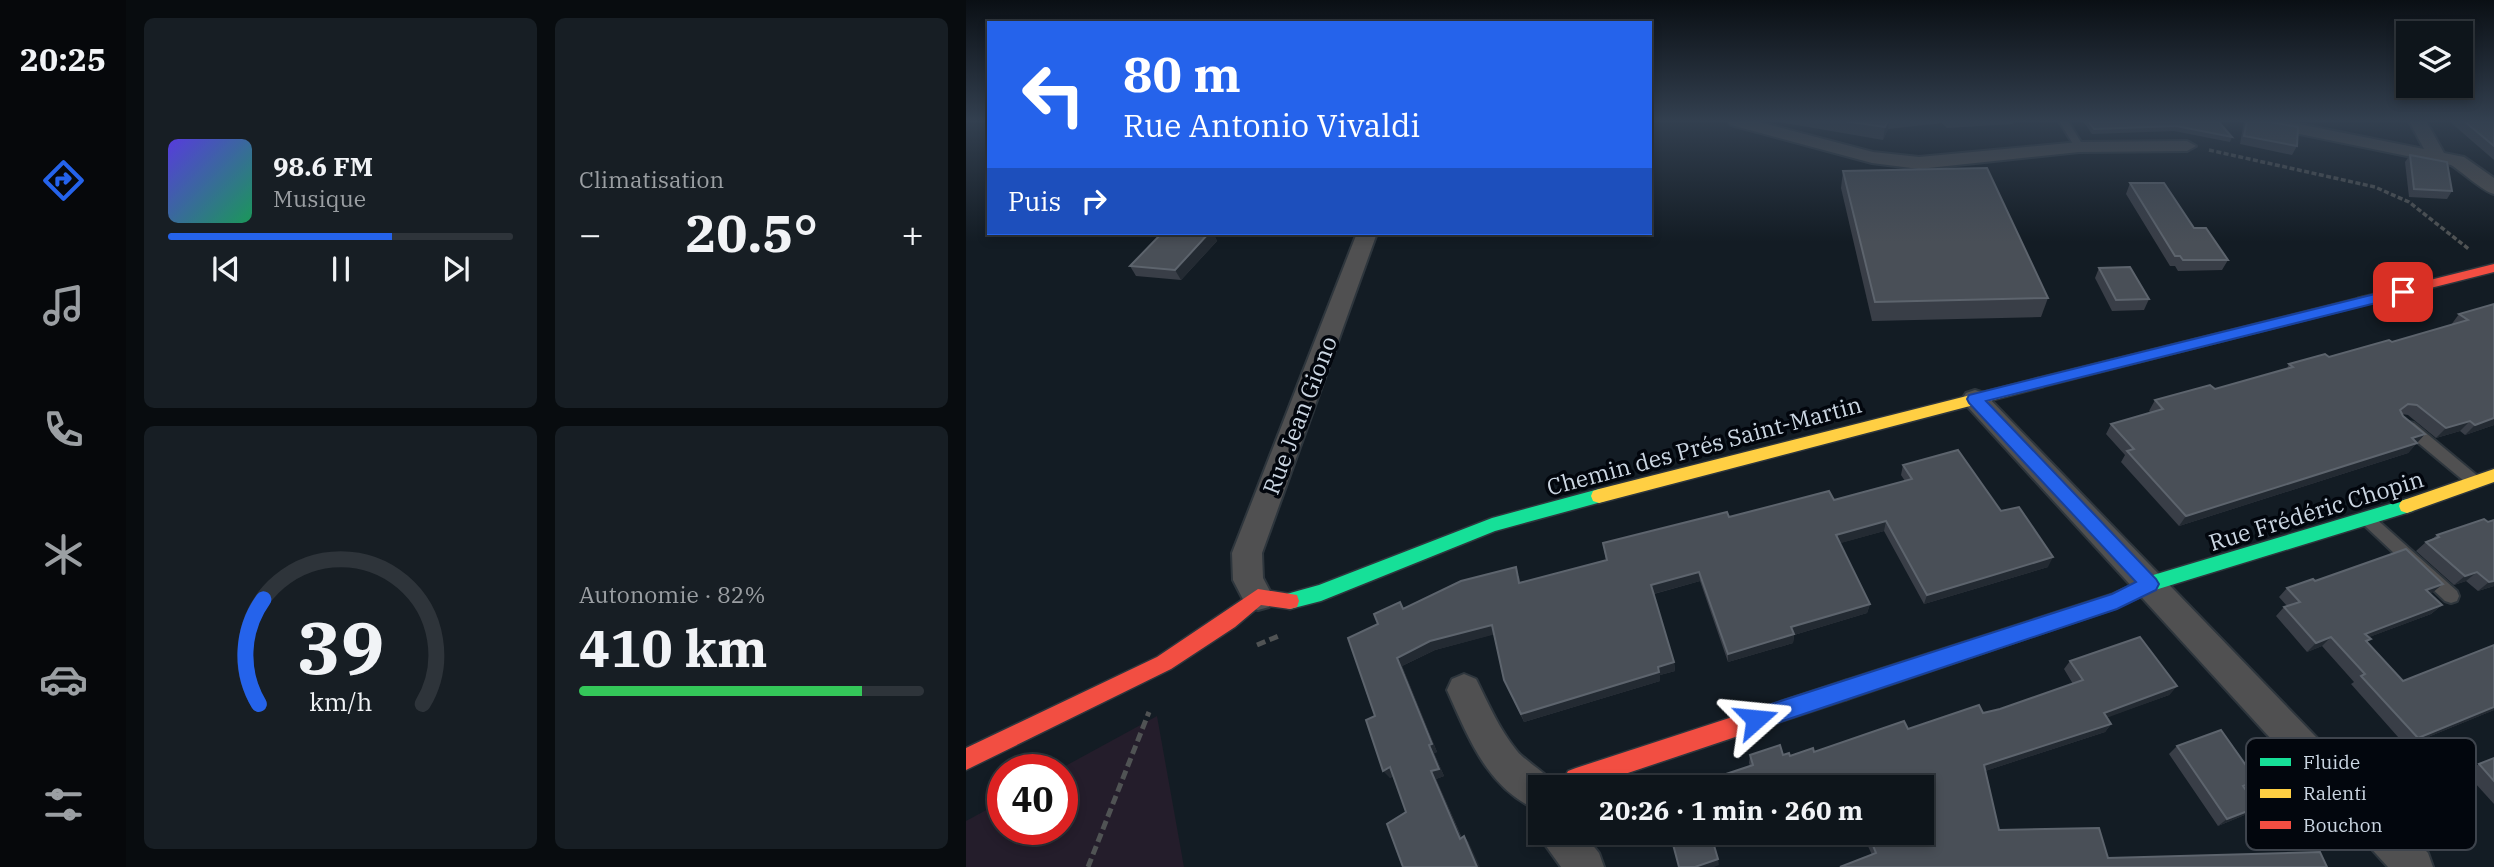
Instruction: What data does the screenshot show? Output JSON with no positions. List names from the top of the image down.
{
  "streets": {
    "street": ["Rue Jean Giono", "Chemin des Prés Saint-Martin", "Rue Frédéric Chopin"]
  },
  "crossings": [
    ["Rue Jean Giono", "Chemin des Prés Saint-Martin"]
  ],
  "legend": ["Fluide", "Ralenti", "Bouchon"],
  "page": {
    "tabs": "20:25",
    "tile": [
      "Climatisation",
      ["Autonomie · 82%", "410 km"]
    ],
    "turn": ["80 m", "Rue Antonio Vivaldi"],
    "song": ["98.6 FM", "Musique"],
    "then": "Puis",
    "heat": ["−", "20.5°", "+"],
    "limit": "40",
    "trip": "20:26 · 1 min · 260 m",
    "gauge": ["39", "km/h"]
  }
}
